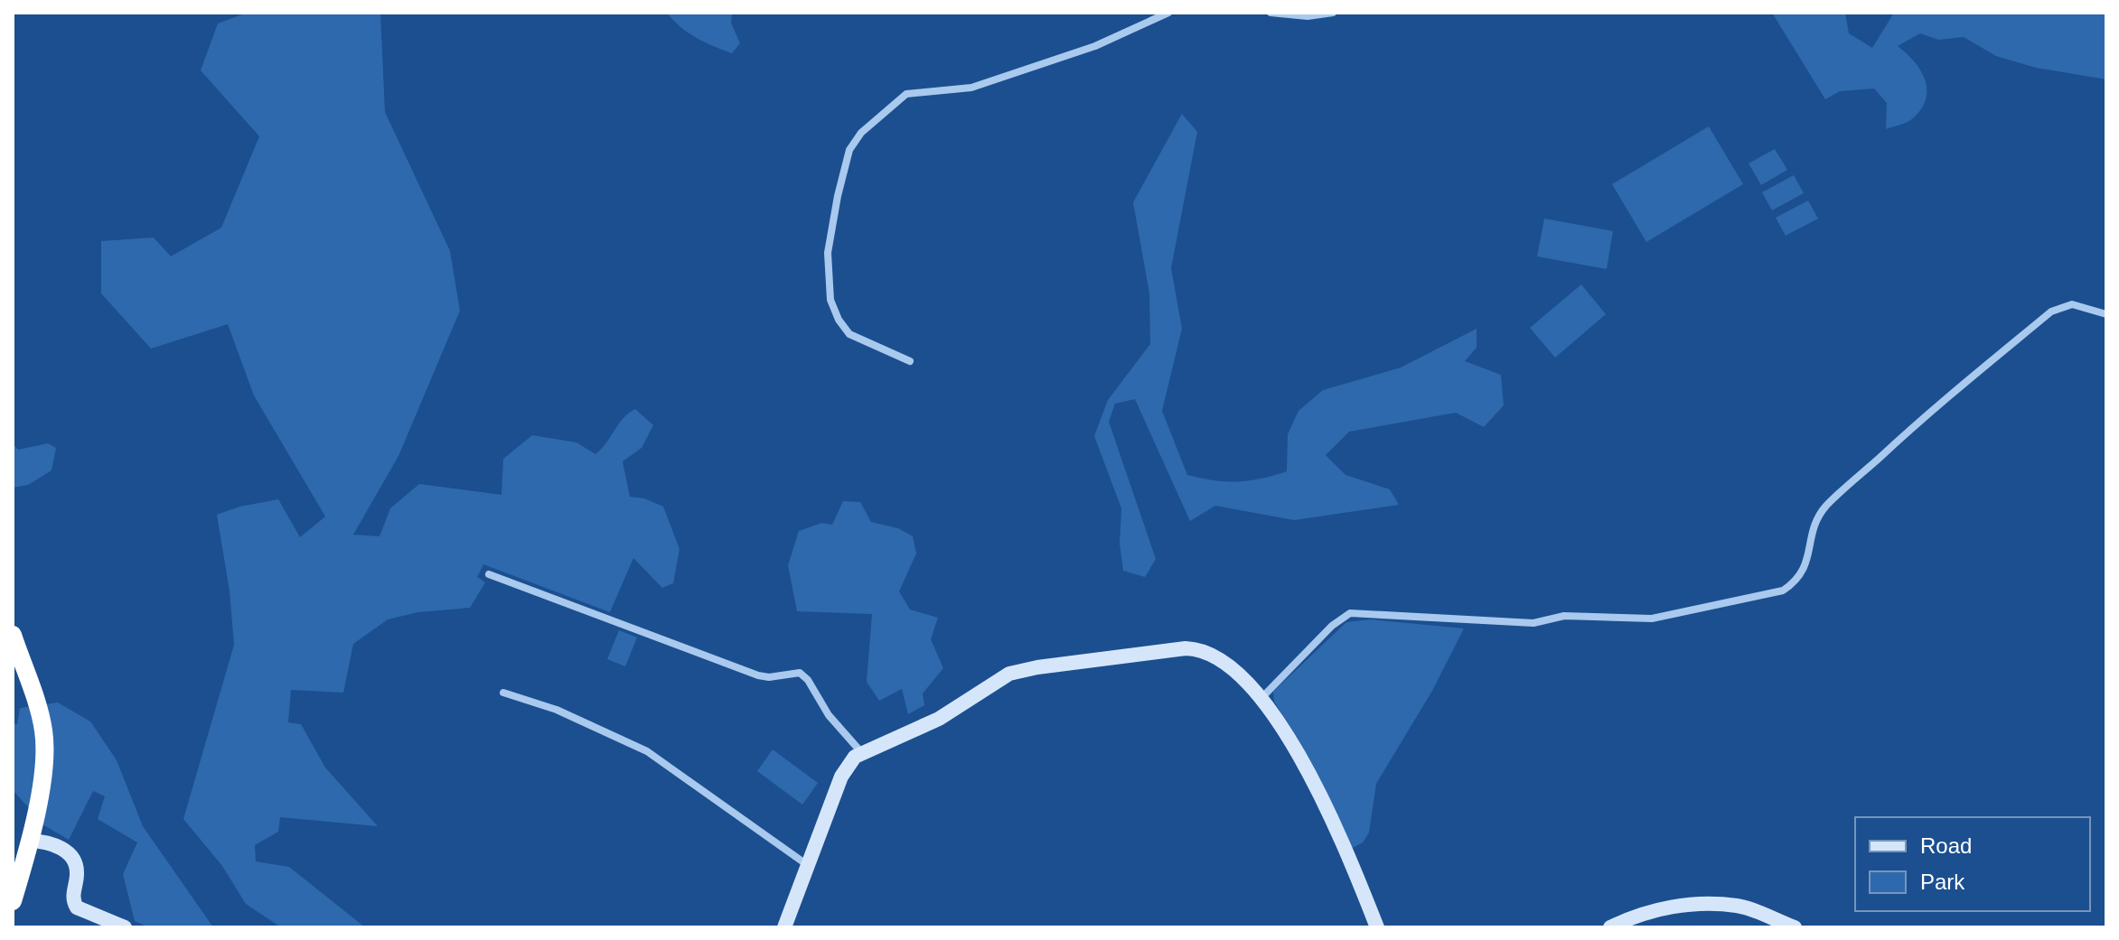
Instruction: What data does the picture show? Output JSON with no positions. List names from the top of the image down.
{
  "legend": ["Road", "Park"]
}
